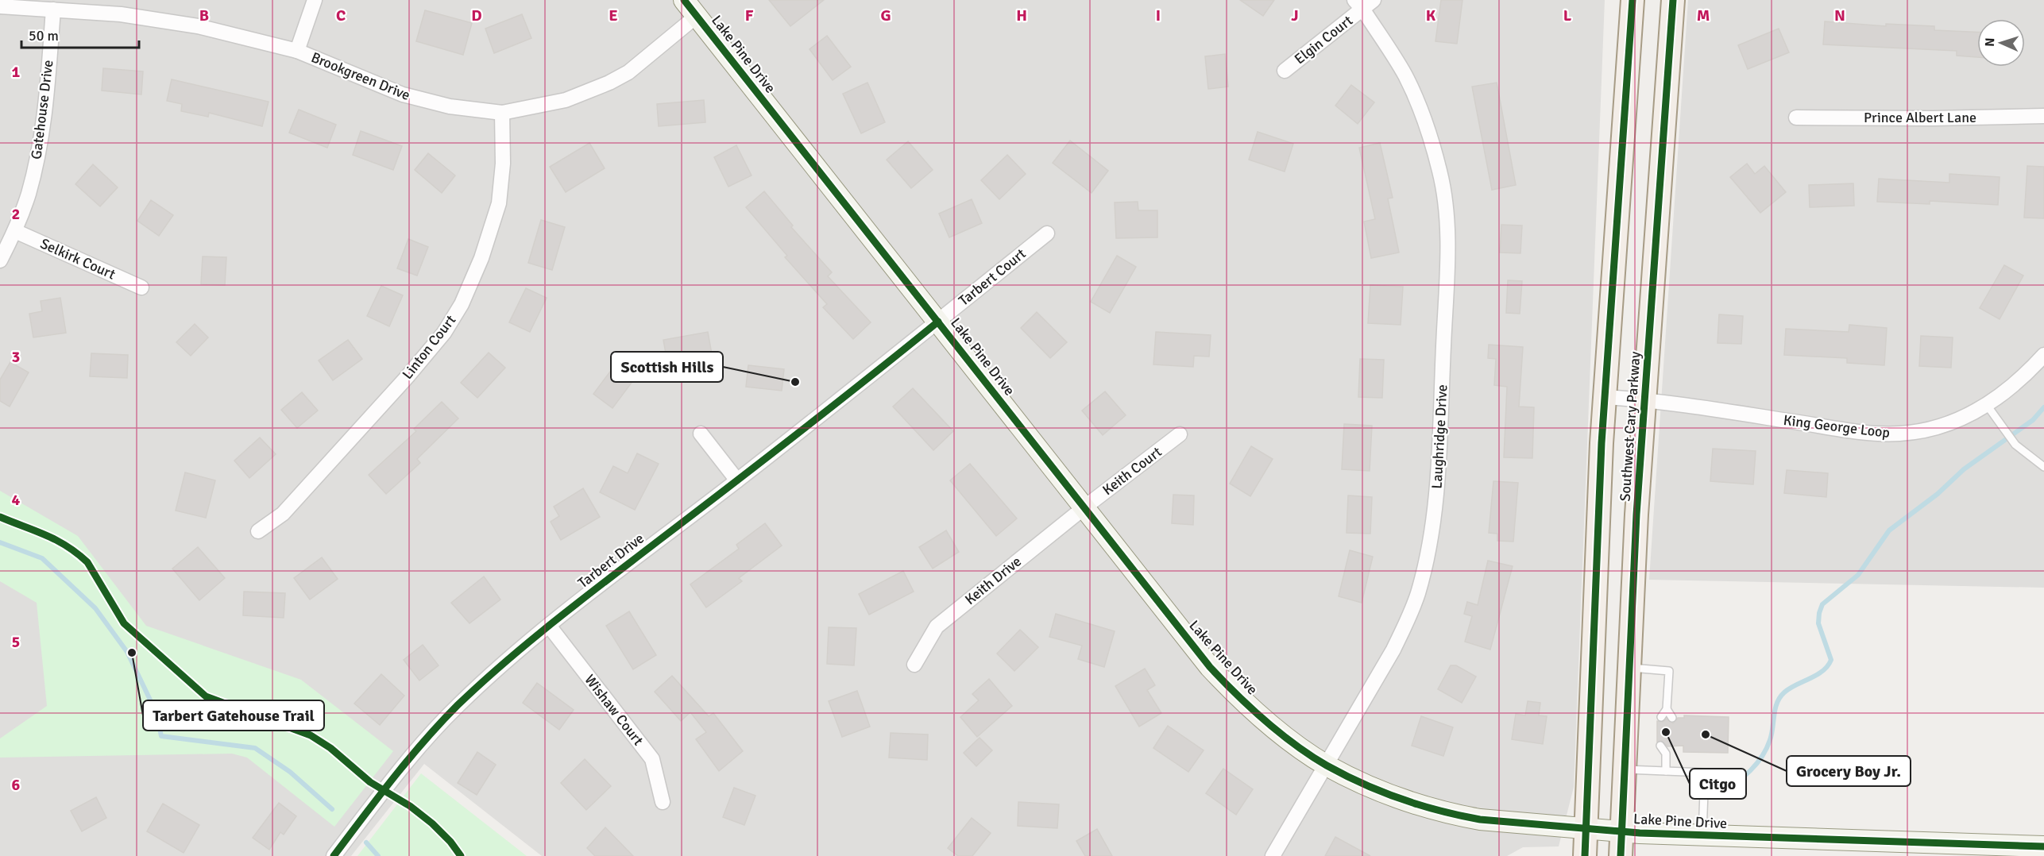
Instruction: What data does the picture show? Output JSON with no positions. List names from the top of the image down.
{
  "streets": {
    "main road": ["Southwest Cary Parkway"],
    "street": [
      "Elgin Court",
      "Lake Pine Drive",
      "Brookgreen Drive",
      "Gatehouse Drive",
      "Prince Albert Lane",
      "Selkirk Court",
      "Tarbert Court",
      "Linton Court",
      "King George Loop",
      "Laughridge Drive",
      "Keith Court",
      "Tarbert Drive",
      "Keith Drive",
      "Wishaw Court"
    ]
  },
  "crossings": [
    ["Elgin Court", "Laughridge Drive"],
    ["Lake Pine Drive", "Brookgreen Drive"],
    ["Lake Pine Drive", "Tarbert Court"],
    ["Lake Pine Drive", "Southwest Cary Parkway"],
    ["Lake Pine Drive", "Laughridge Drive"],
    ["Lake Pine Drive", "Keith Court"],
    ["Lake Pine Drive", "Tarbert Drive"],
    ["Lake Pine Drive", "Keith Drive"],
    ["Brookgreen Drive", "Gatehouse Drive"],
    ["Brookgreen Drive", "Linton Court"],
    ["Gatehouse Drive", "Selkirk Court"],
    ["Tarbert Court", "Tarbert Drive"],
    ["Southwest Cary Parkway", "King George Loop"],
    ["Keith Court", "Keith Drive"],
    ["Tarbert Drive", "Wishaw Court"]
  ],
  "places": [
    "Scottish Hills",
    "Tarbert Gatehouse Trail",
    "Citgo",
    "Grocery Boy Jr."
  ],
  "scale_bar": "50 m",
  "north": "left",
  "grid": {
    "columns": [
      "B",
      "C",
      "D",
      "E",
      "F",
      "G",
      "H",
      "I",
      "J",
      "K",
      "L",
      "M",
      "N"
    ],
    "rows": [
      "1",
      "2",
      "3",
      "4",
      "5",
      "6"
    ]
  }
}
